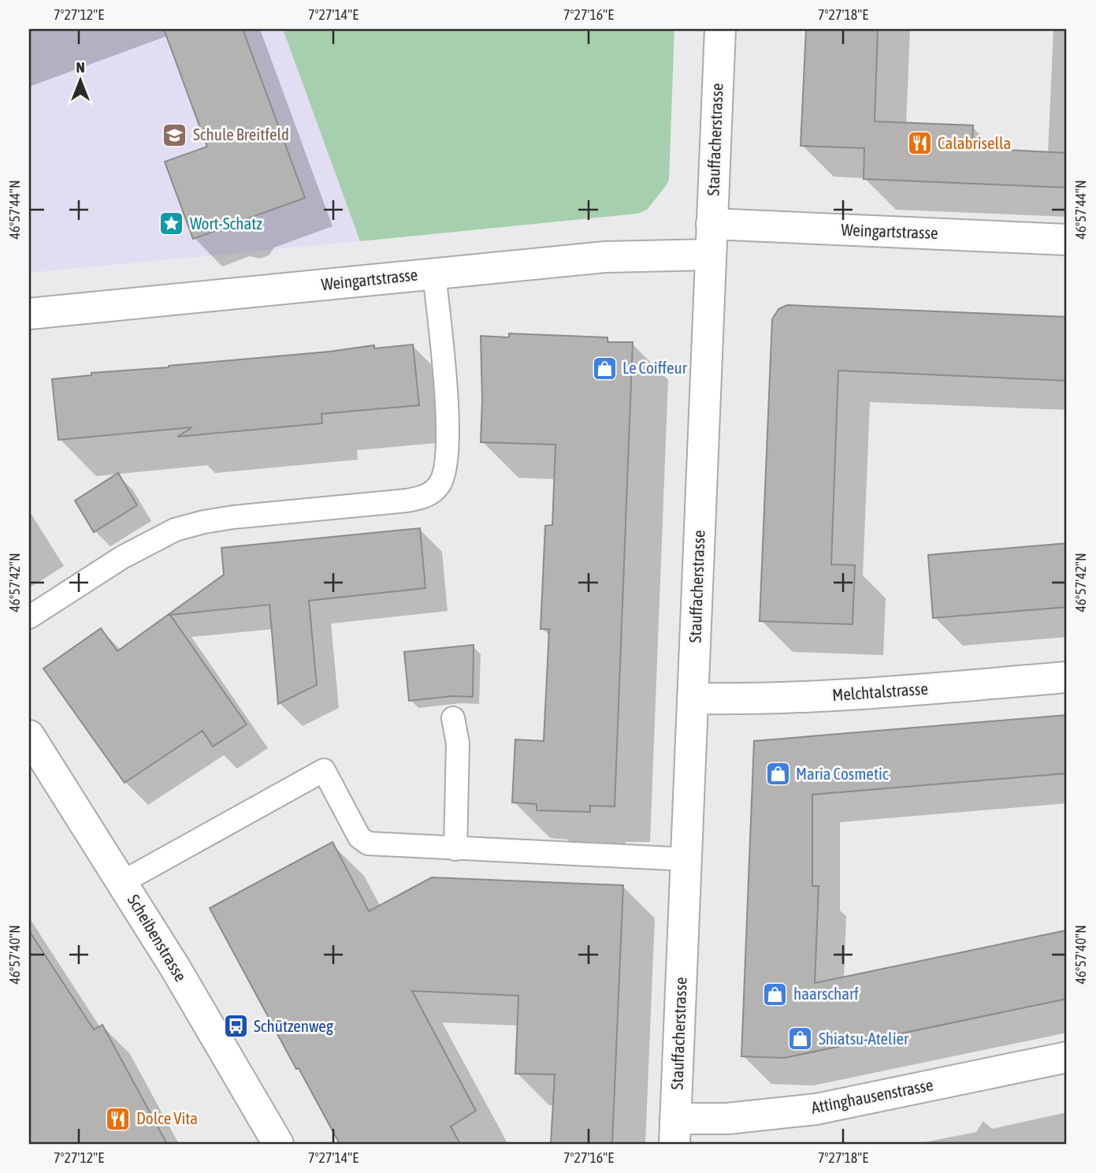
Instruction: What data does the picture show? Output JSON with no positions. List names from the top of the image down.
{
  "streets": {
    "street": [
      "Stauffacherstrasse",
      "Weingartstrasse",
      "Melchtalstrasse",
      "Scheibenstrasse",
      "Attinghausenstrasse"
    ]
  },
  "crossings": [
    ["Stauffacherstrasse", "Weingartstrasse"],
    ["Stauffacherstrasse", "Melchtalstrasse"],
    ["Stauffacherstrasse", "Attinghausenstrasse"]
  ],
  "places": {
    "school or university": ["Schule Breitfeld"],
    "restaurant": ["Calabrisella", "Dolce Vita"],
    "place": ["Wort-Schatz"],
    "shop": [
      "Le Coiffeur",
      "Maria Cosmetic",
      "haarscharf",
      "Shiatsu-Atelier"
    ],
    "bus stop": ["Schützenweg"]
  },
  "north": "top",
  "coordinates": [
    "7°27'12\"E",
    "7°27'14\"E",
    "7°27'16\"E",
    "7°27'18\"E",
    "46°57'44\"N",
    "46°57'42\"N",
    "46°57'40\"N"
  ]
}
